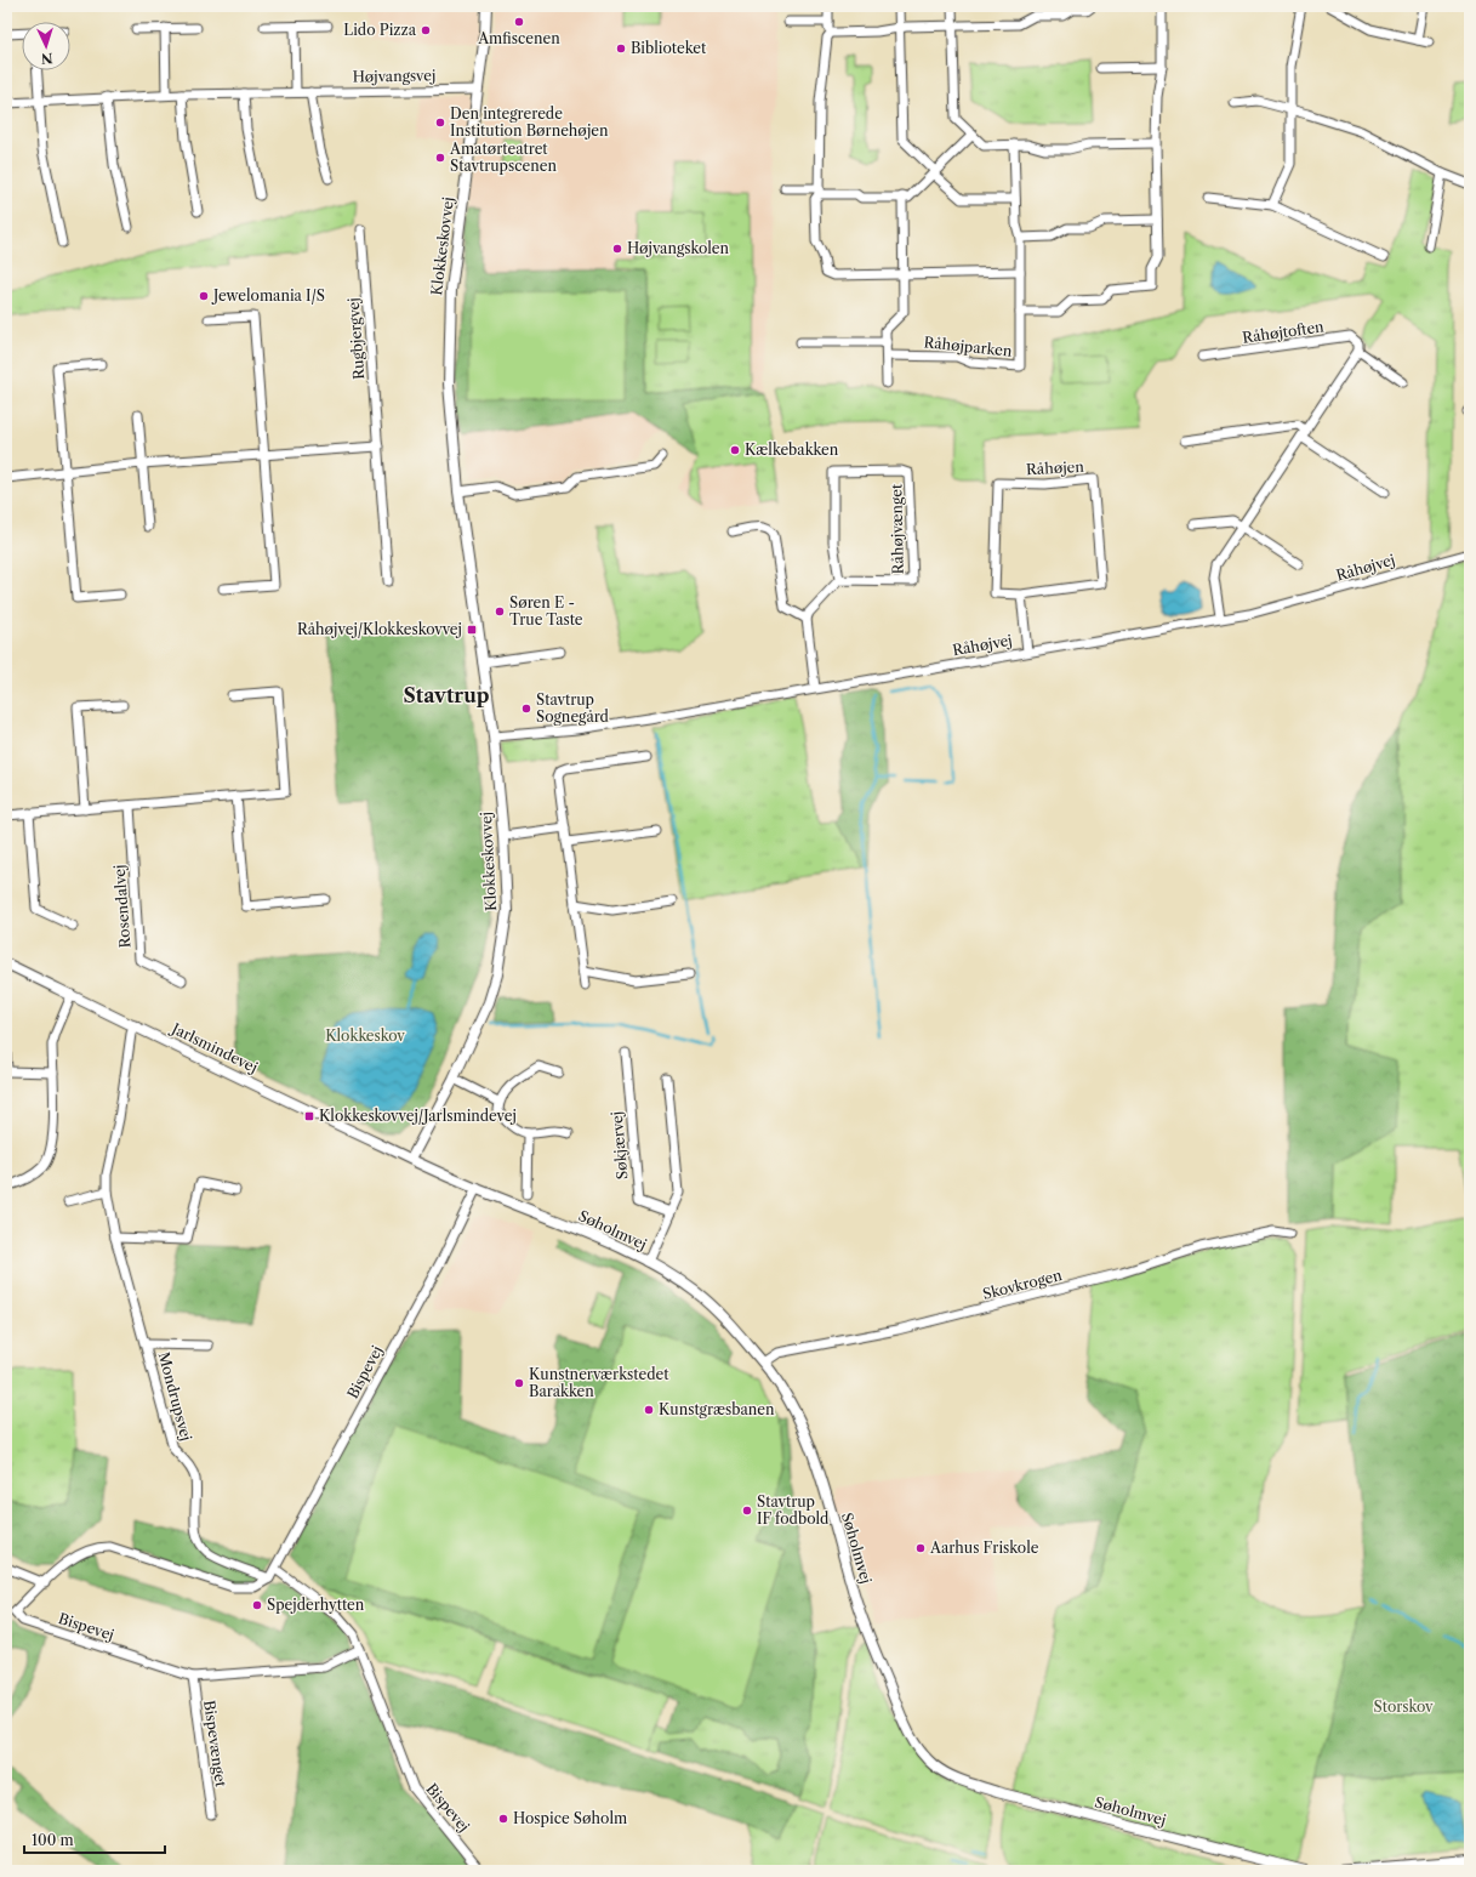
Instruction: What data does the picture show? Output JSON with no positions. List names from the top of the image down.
{
  "streets": {
    "street": [
      "Højvangsvej",
      "Klokkeskovvej",
      "Råhøjtoften",
      "Rugbjergvej",
      "Råhøjparken",
      "Råhøjen",
      "Råhøjvænget",
      "Råhøjvej",
      "Rosendalvej",
      "Jarlsmindevej",
      "Søkjærvej",
      "Søholmvej",
      "Skovkrogen",
      "Bispevej",
      "Mondrupsvej",
      "Bispevænget"
    ]
  },
  "crossings": [
    ["Højvangsvej", "Klokkeskovvej"],
    ["Klokkeskovvej", "Råhøjvej"],
    ["Klokkeskovvej", "Jarlsmindevej"],
    ["Klokkeskovvej", "Søholmvej"],
    ["Jarlsmindevej", "Søholmvej"],
    ["Jarlsmindevej", "Mondrupsvej"],
    ["Søholmvej", "Skovkrogen"],
    ["Søholmvej", "Bispevej"],
    ["Bispevej", "Mondrupsvej"],
    ["Bispevej", "Bispevænget"]
  ],
  "districts": ["Stavtrup"],
  "parks": ["Klokkeskov", "Storskov"],
  "places": {
    "other": [
      "Amfiscenen",
      "Lido Pizza",
      "Biblioteket",
      "Den integrerede Institution Børnehøjen",
      "Amatørteatret Stavtrupscenen",
      "Højvangskolen",
      "Jewelomania I/S",
      "Kælkebakken",
      "Søren E - True Taste",
      "Stavtrup Sognegård",
      "Kunstnerværkstedet Barakken",
      "Kunstgræsbanen",
      "Stavtrup IF fodbold",
      "Aarhus Friskole",
      "Spejderhytten",
      "Hospice Søholm"
    ],
    "transit": ["Råhøjvej/Klokkeskovvej", "Klokkeskovvej/Jarlsmindevej"]
  },
  "scale_bar": "100 m",
  "north": "bottom"
}
